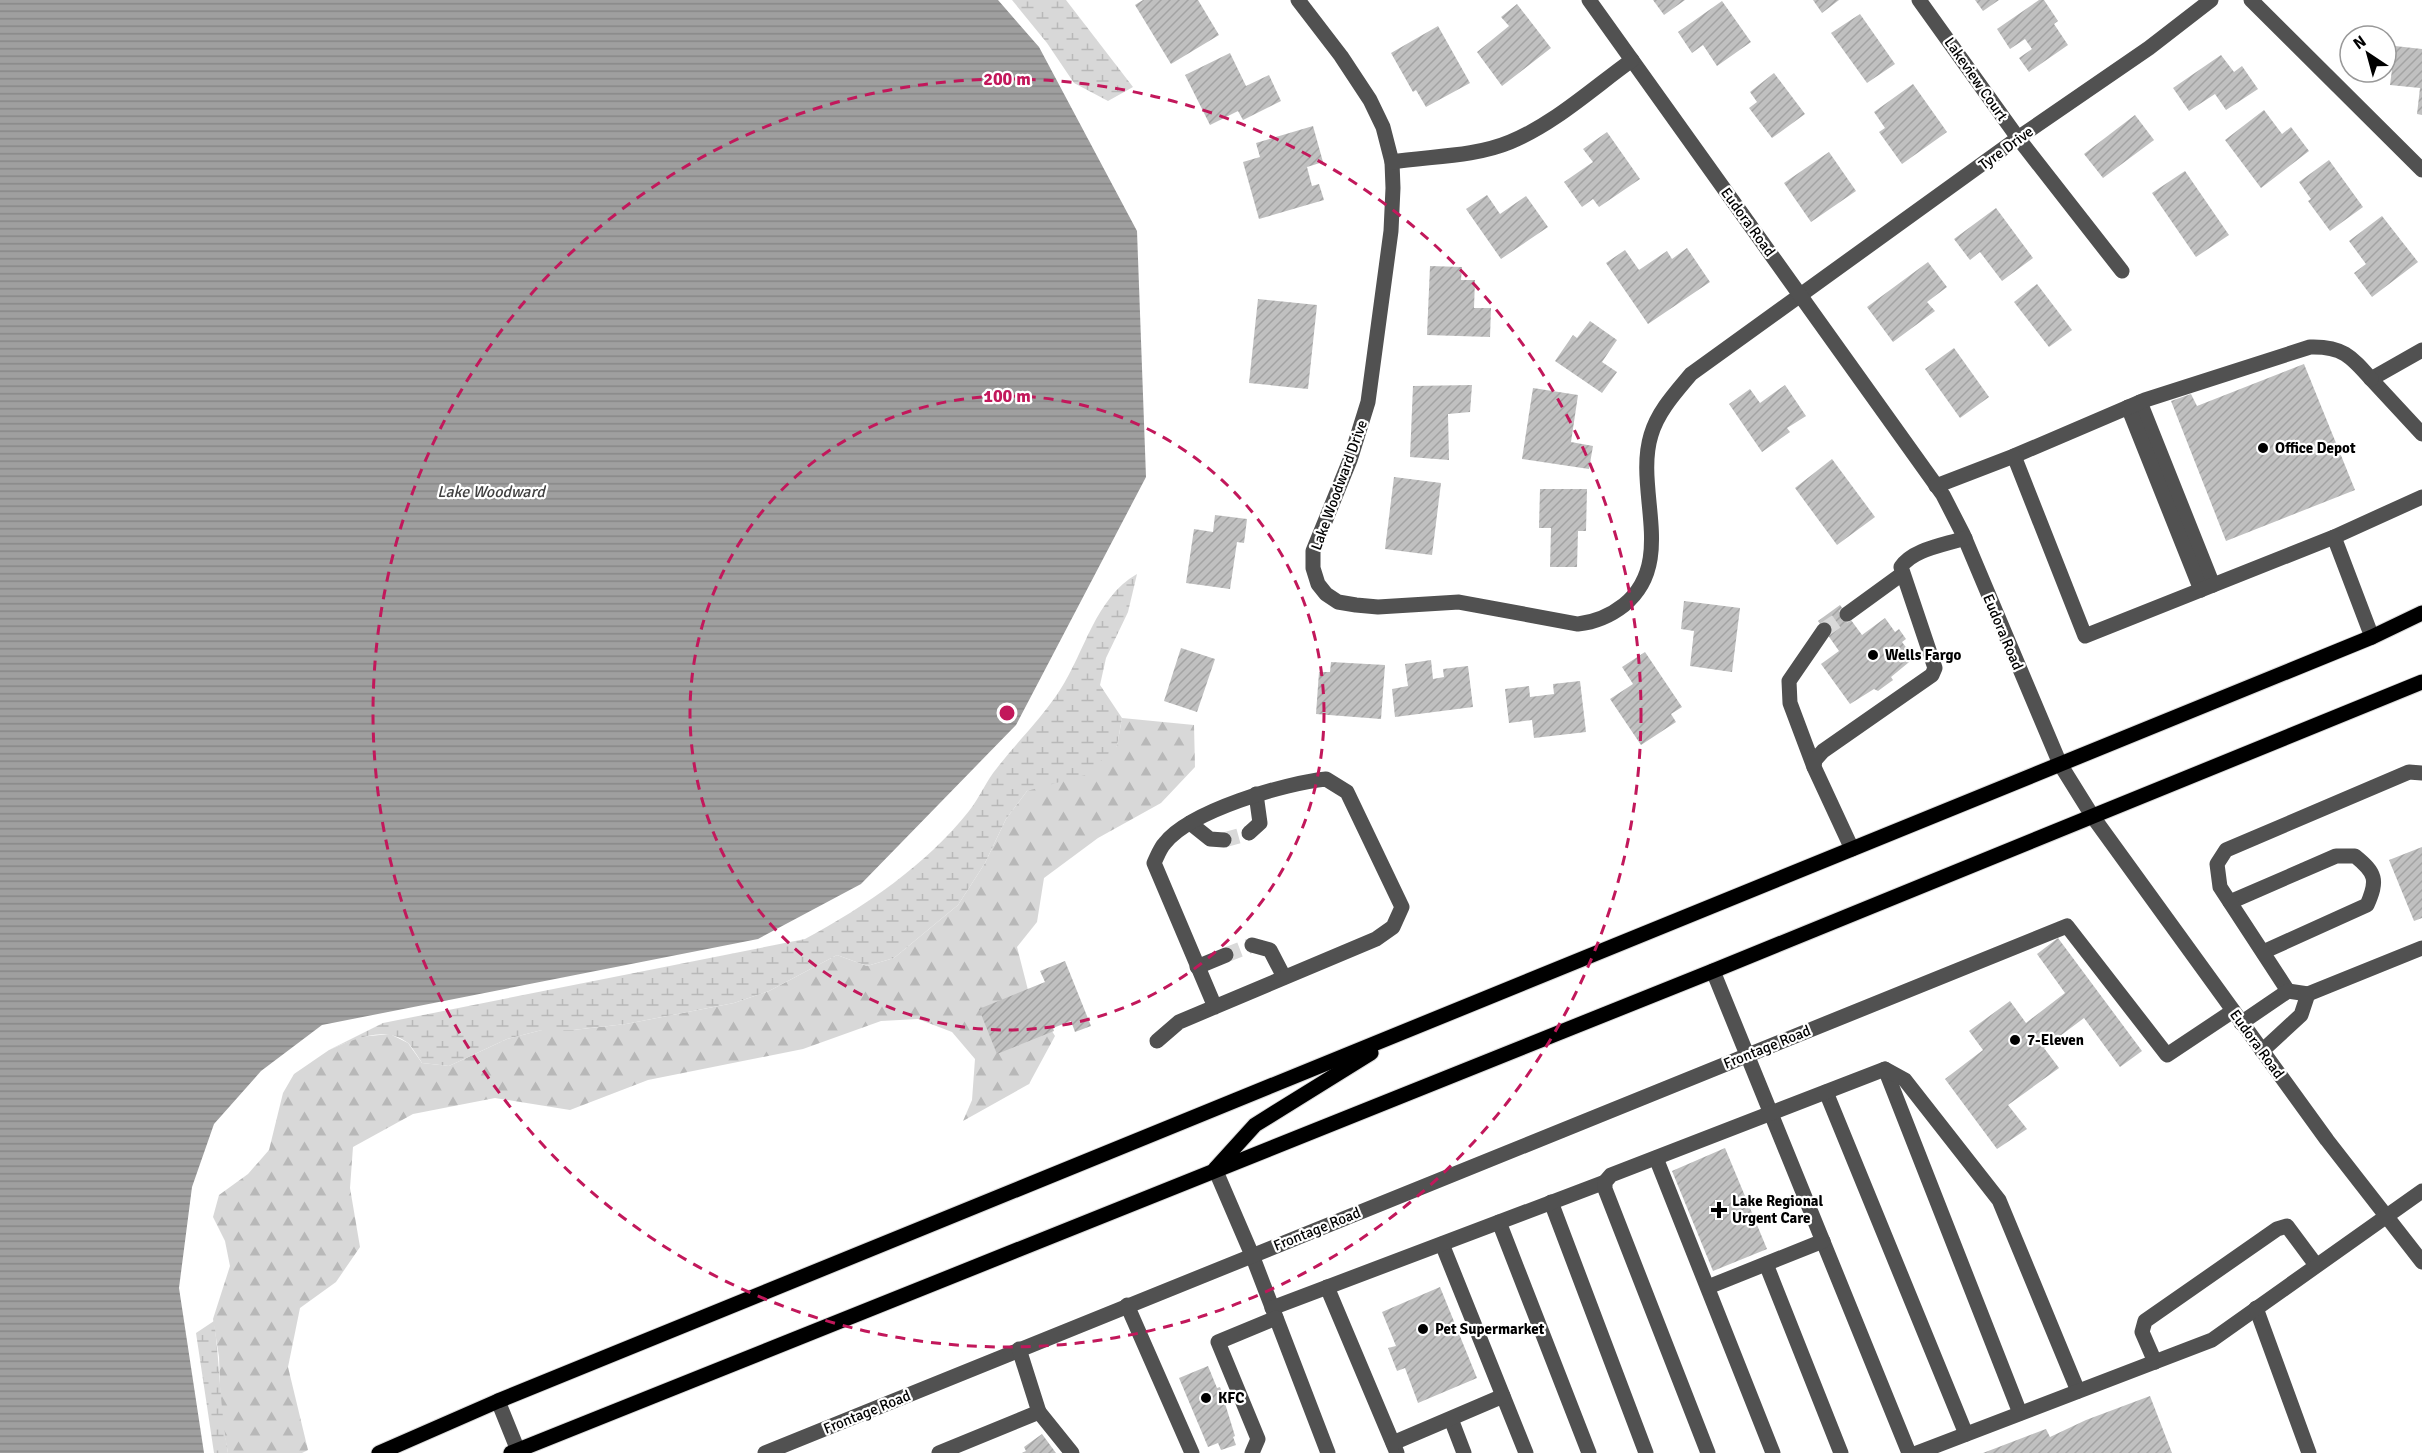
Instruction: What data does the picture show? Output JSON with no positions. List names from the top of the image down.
{
  "streets": {
    "street": [
      "Lakeview Court",
      "Tyre Drive",
      "Eudora Road",
      "Lake Woodward Drive",
      "Frontage Road"
    ]
  },
  "crossings": [
    ["Lakeview Court", "Tyre Drive"],
    ["Tyre Drive", "Eudora Road"],
    ["Tyre Drive", "Lake Woodward Drive"],
    ["Eudora Road", "Lake Woodward Drive"],
    ["Eudora Road", "Frontage Road"]
  ],
  "water": ["Lake Woodward"],
  "places": {
    "other": [
      "Office Depot",
      "Wells Fargo",
      "7-Eleven",
      "Pet Supermarket",
      "KFC"
    ],
    "health": ["Lake Regional Urgent Care"]
  },
  "north": "top left",
  "rings": ["200 m", "100 m"]
}
